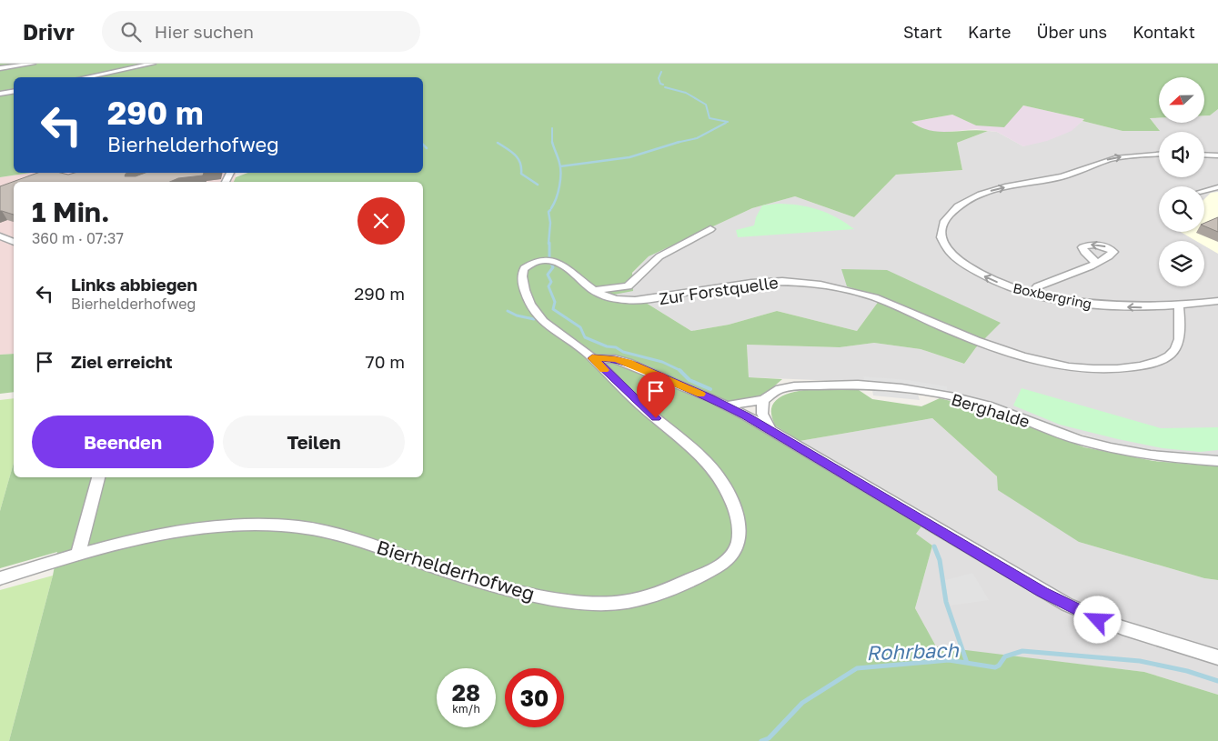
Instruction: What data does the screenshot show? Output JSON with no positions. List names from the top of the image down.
{
  "streets": {
    "street": [
      "Zur Forstquelle",
      "Boxbergring",
      "Berghalde",
      "Bierhelderhofweg"
    ]
  },
  "crossings": [
    ["Zur Forstquelle", "Boxbergring"],
    ["Zur Forstquelle", "Bierhelderhofweg"]
  ],
  "water": ["Rohrbach"],
  "north": "left",
  "page": {
    "header": "Drivr",
    "search": "Hier suchen",
    "nav": [
      "Start",
      "Karte",
      "Über uns",
      "Kontakt"
    ],
    "turn": ["290 m", "Bierhelderhofweg"],
    "heading": ["1 Min.", "360 m · 07:37"],
    "list": [
      {
        "name": "Links abbiegen",
        "note": "Bierhelderhofweg",
        "value": "290 m"
      },
      {
        "name": "Ziel erreicht",
        "value": "70 m"
      }
    ],
    "buttons": ["Beenden", "Teilen"],
    "speed": "28 km/h",
    "limit": "30"
  }
}
